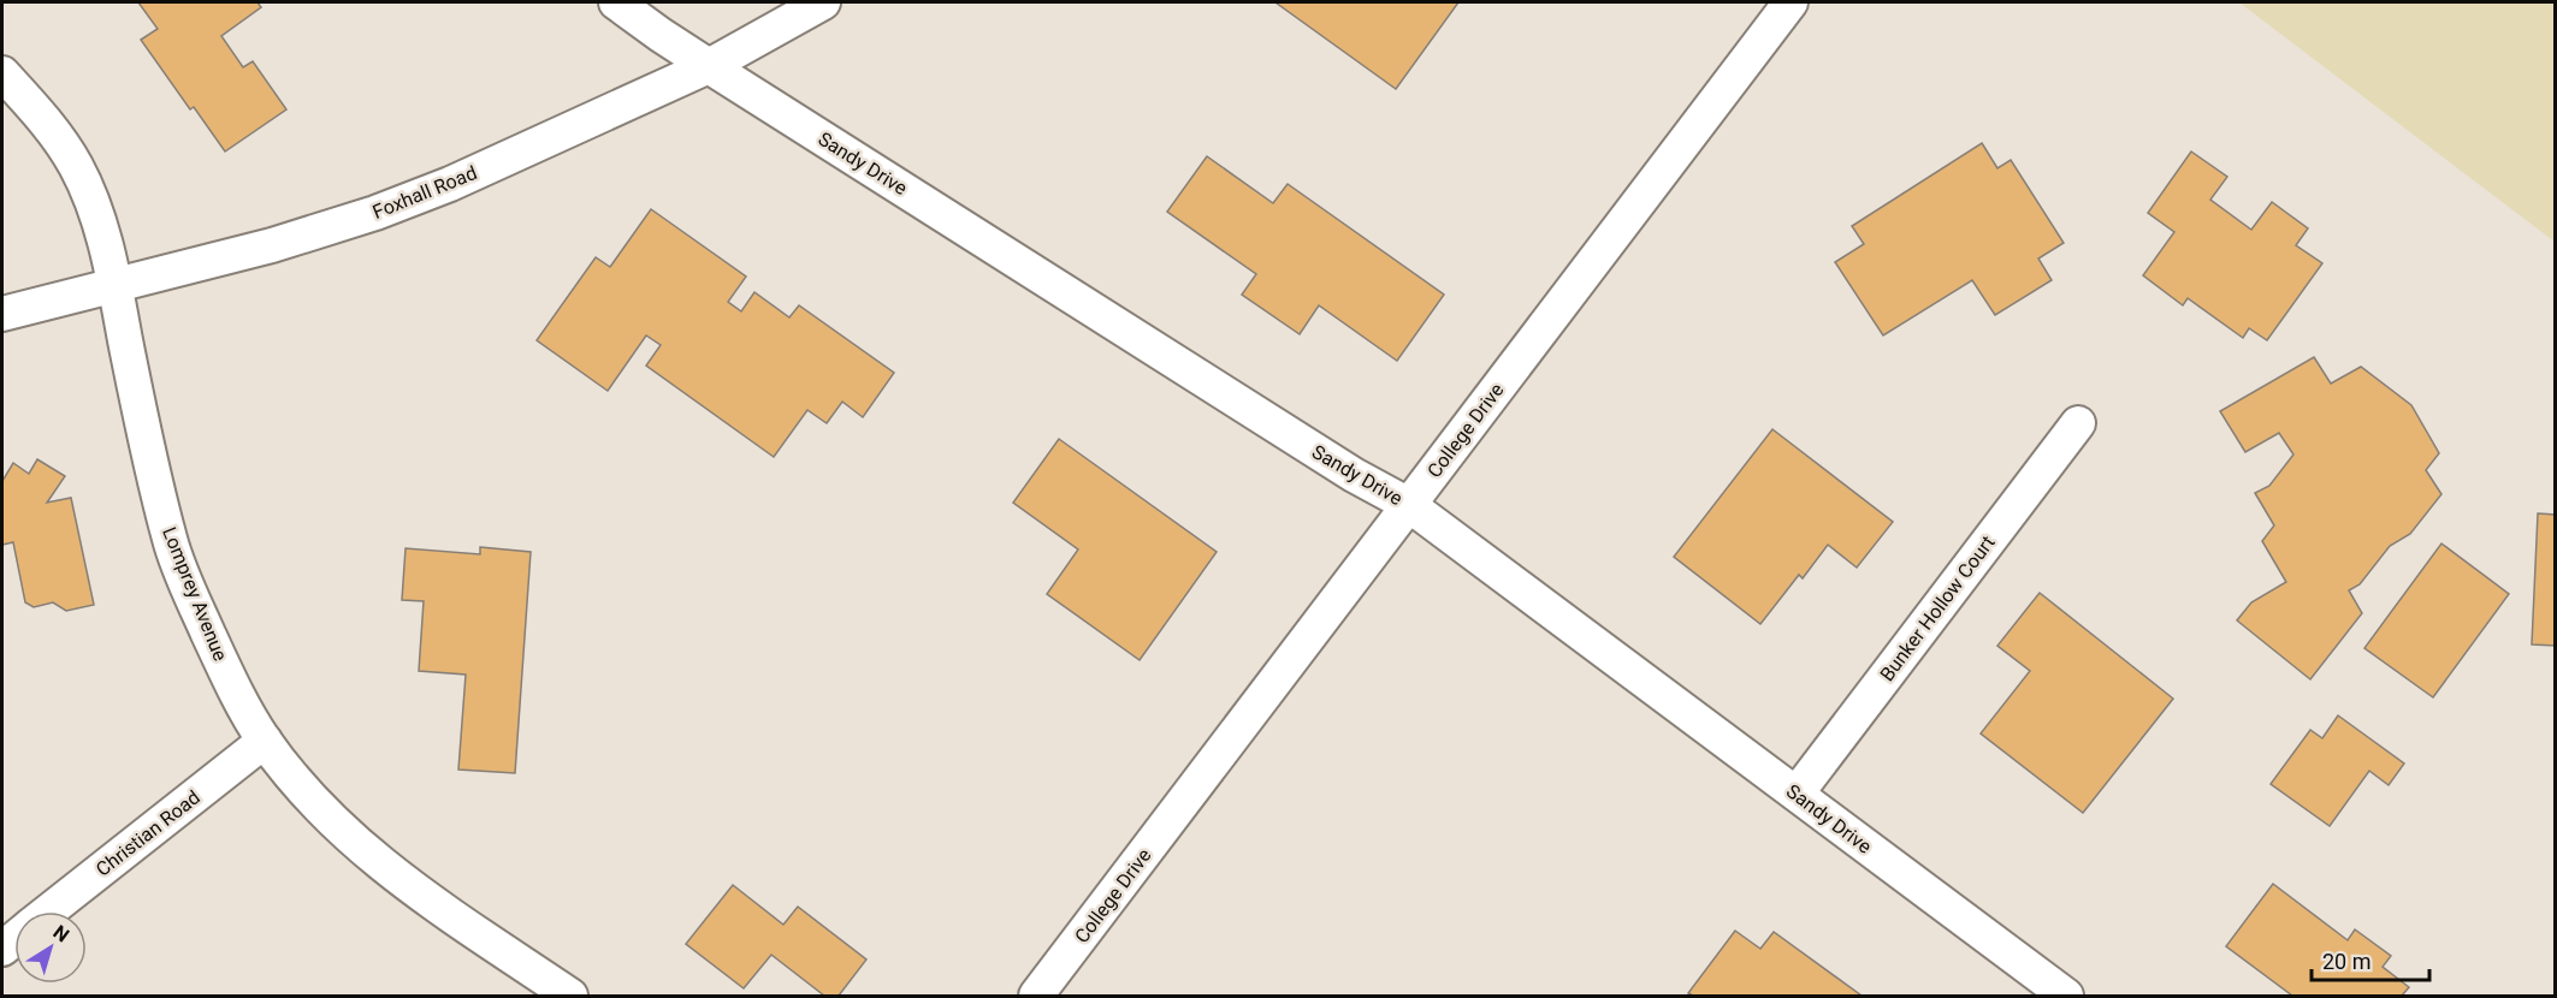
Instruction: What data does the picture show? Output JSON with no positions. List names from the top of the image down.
{
  "streets": {
    "street": [
      "Sandy Drive",
      "Foxhall Road",
      "College Drive",
      "Lomprey Avenue",
      "Bunker Hollow Court",
      "Christian Road"
    ]
  },
  "crossings": [
    ["Sandy Drive", "Foxhall Road"],
    ["Sandy Drive", "College Drive"],
    ["Sandy Drive", "Bunker Hollow Court"],
    ["Foxhall Road", "Lomprey Avenue"],
    ["Lomprey Avenue", "Christian Road"]
  ],
  "scale_bar": "20 m",
  "north": "top right"
}
